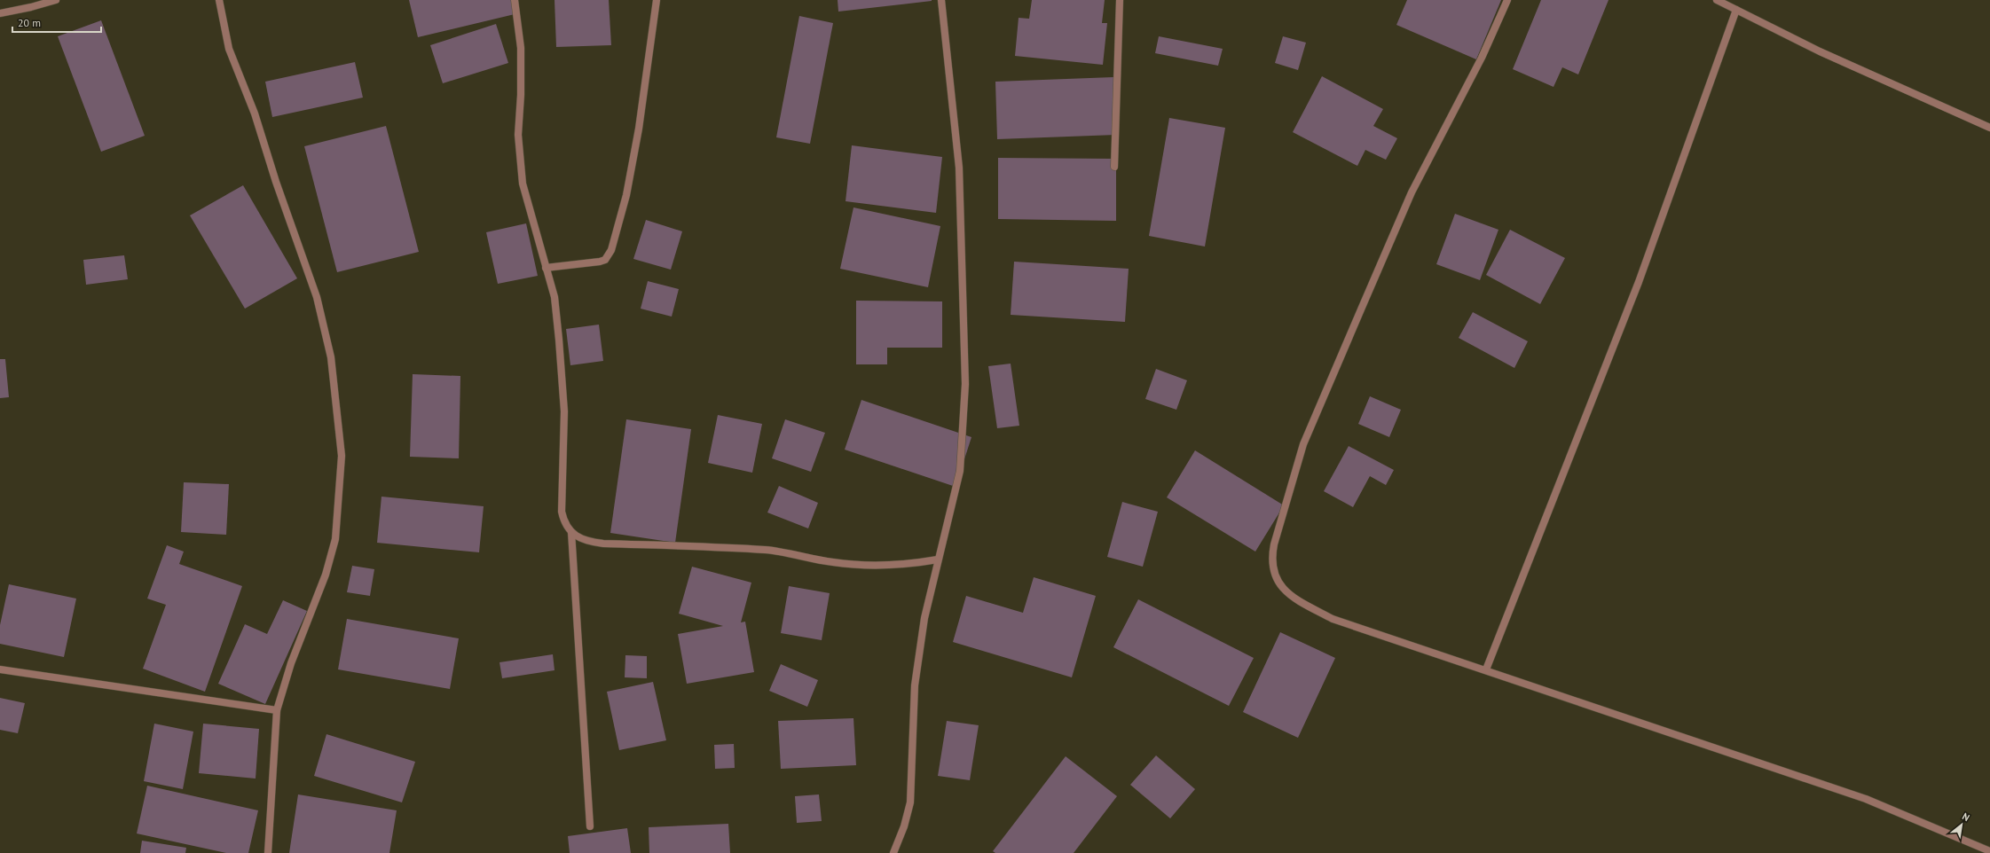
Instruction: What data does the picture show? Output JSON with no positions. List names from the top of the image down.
{
  "scale_bar": "20 m",
  "north": "top right"
}
